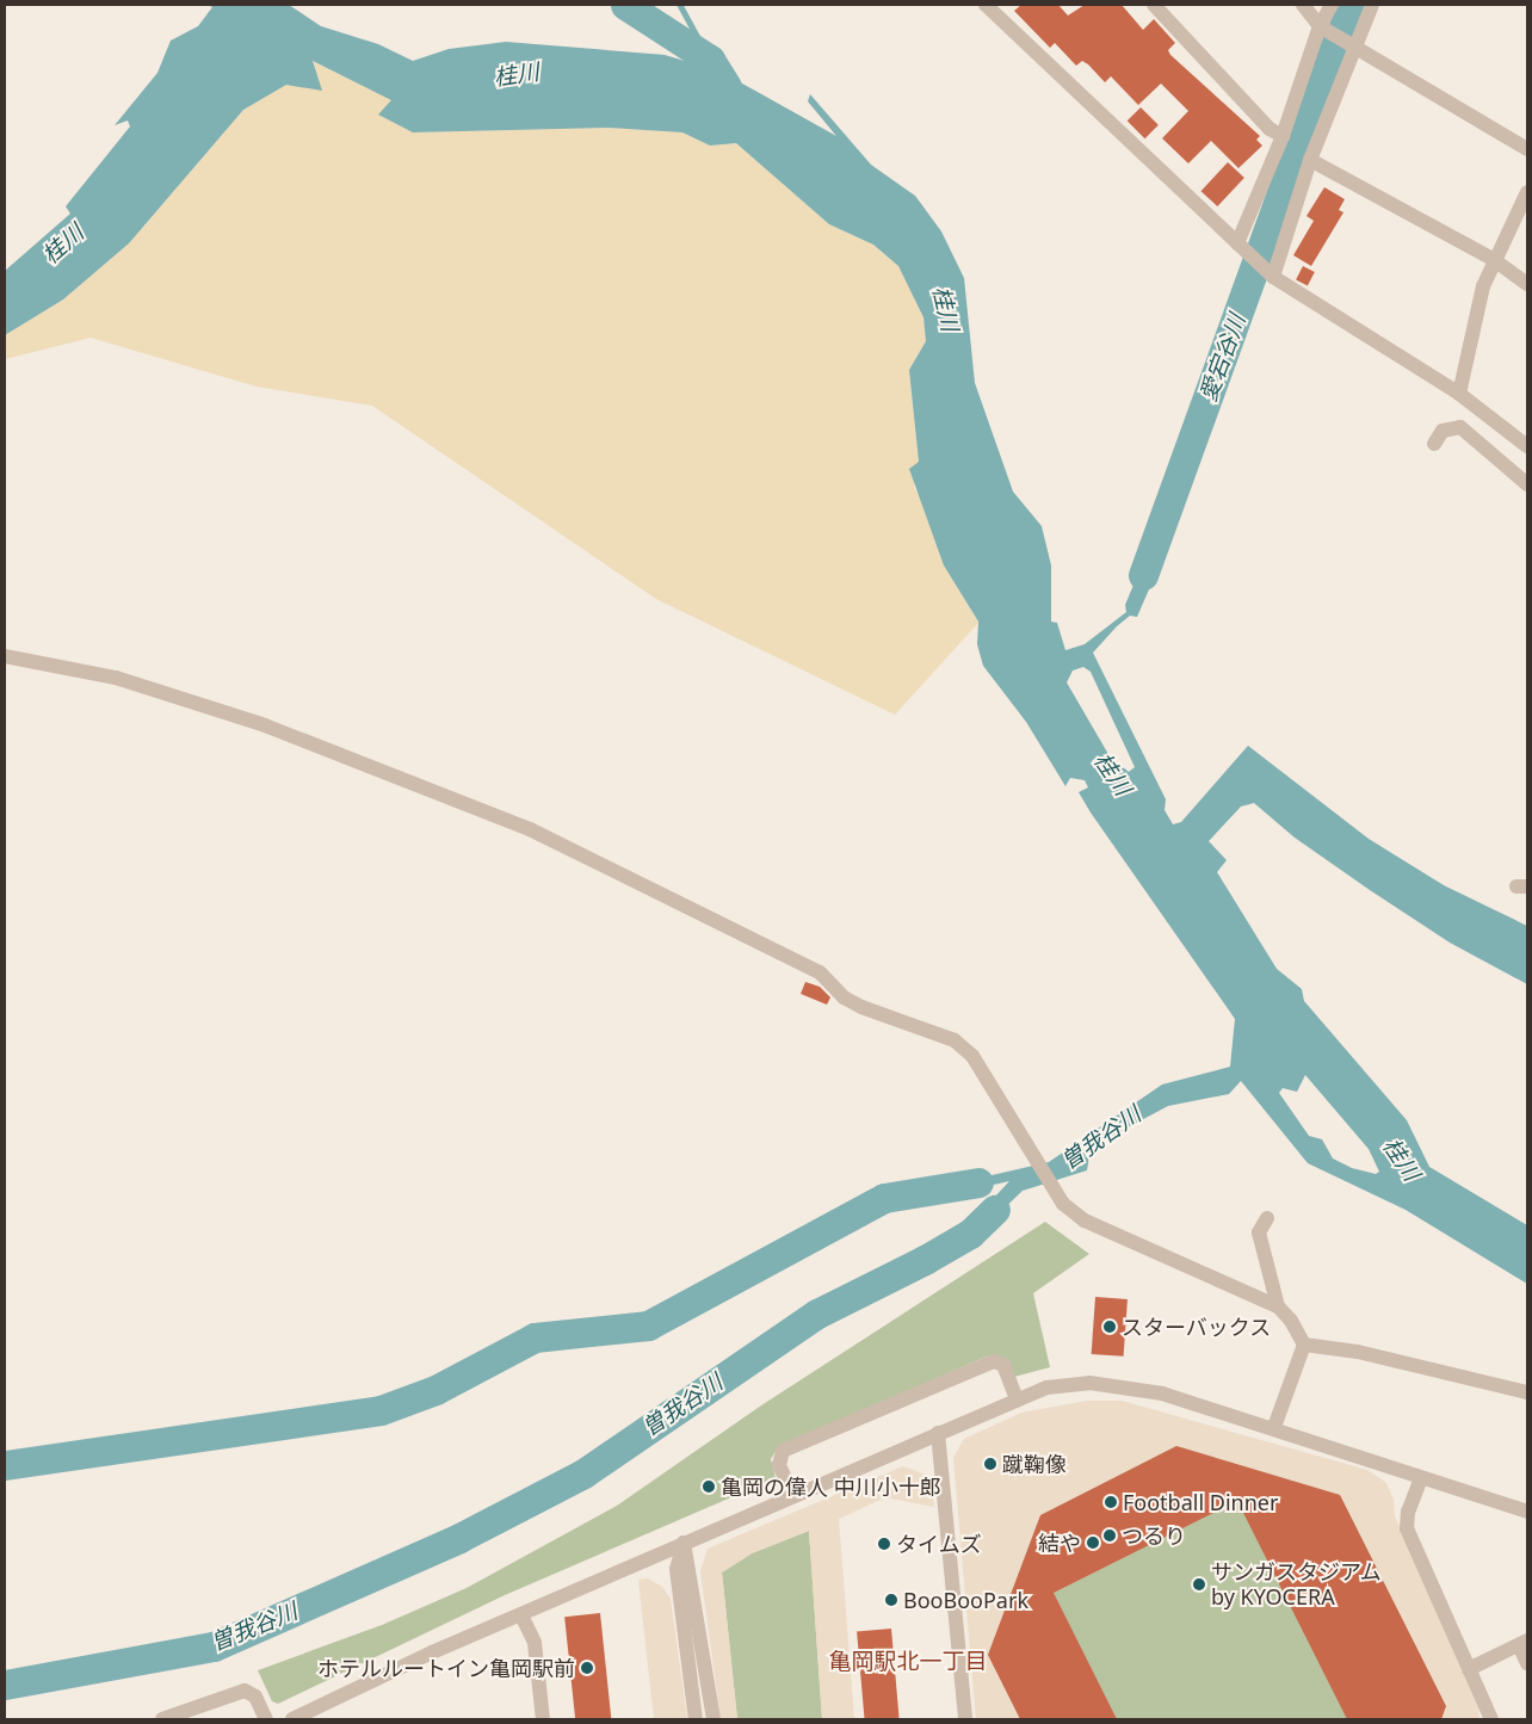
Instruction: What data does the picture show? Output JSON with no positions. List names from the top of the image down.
{
  "districts": ["亀岡駅北一丁目"],
  "water": ["桂川", "愛宕谷川", "曽我谷川"],
  "places": [
    "スターバックス",
    "蹴鞠像",
    "亀岡の偉人 中川小十郎",
    "Football Dinner",
    "つるり",
    "結や",
    "タイムズ",
    "サンガスタジアム by KYOCERA",
    "BooBooPark",
    "ホテルルートイン亀岡駅前"
  ]
}
